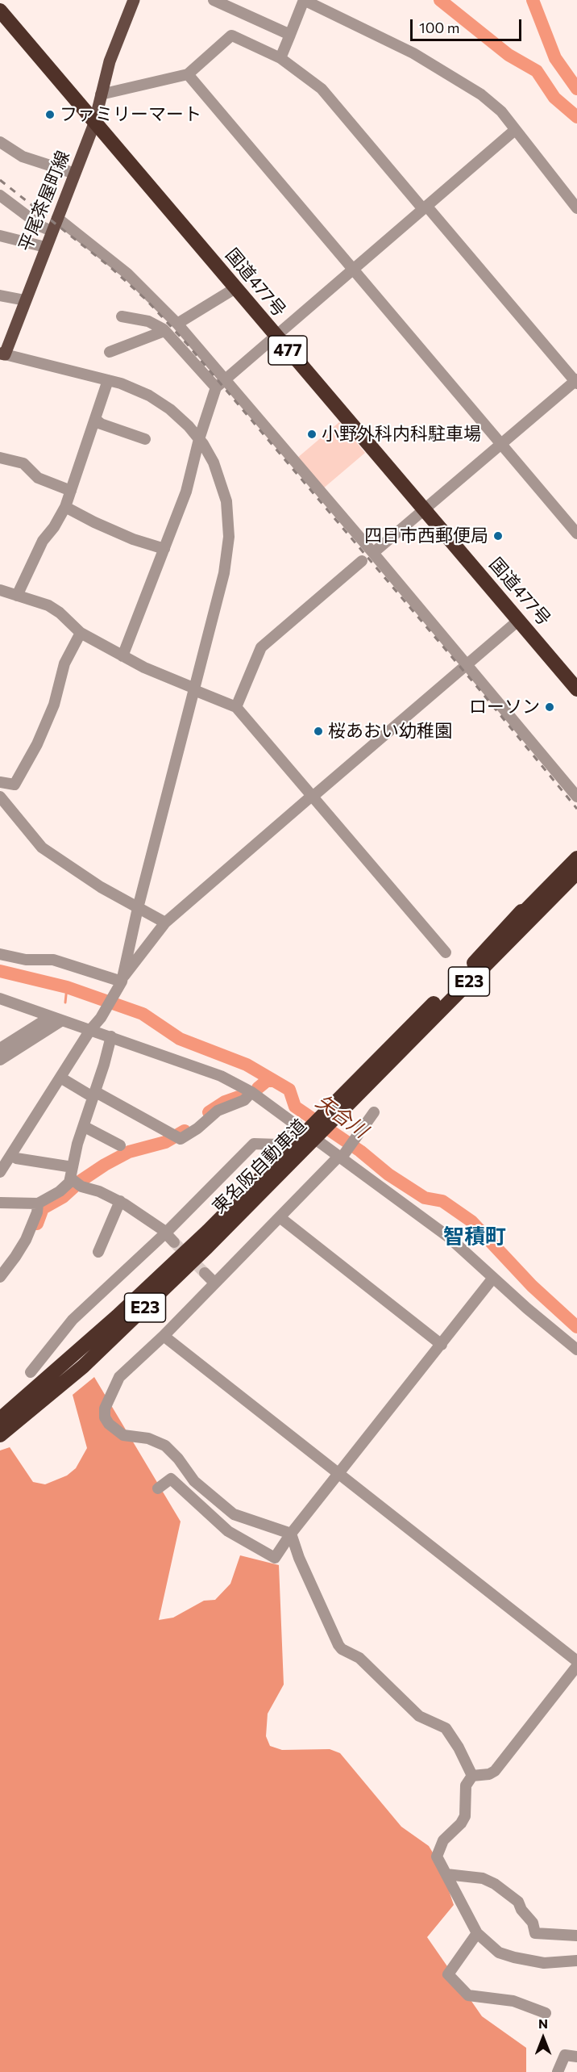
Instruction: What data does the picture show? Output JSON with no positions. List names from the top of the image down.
{
  "streets": {
    "highway": [
      "国道477号",
      "477",
      "E23",
      "東名阪自動車道"
    ],
    "main road": ["平尾茶屋町線"]
  },
  "crossings": [
    ["平尾茶屋町線", "国道477号"]
  ],
  "districts": ["智積町"],
  "water": ["矢合川"],
  "places": [
    "ファミリーマート",
    "小野外科内科駐車場",
    "四日市西郵便局",
    "ローソン",
    "桜あおい幼稚園"
  ],
  "scale_bar": "100 m",
  "north": "top"
}
